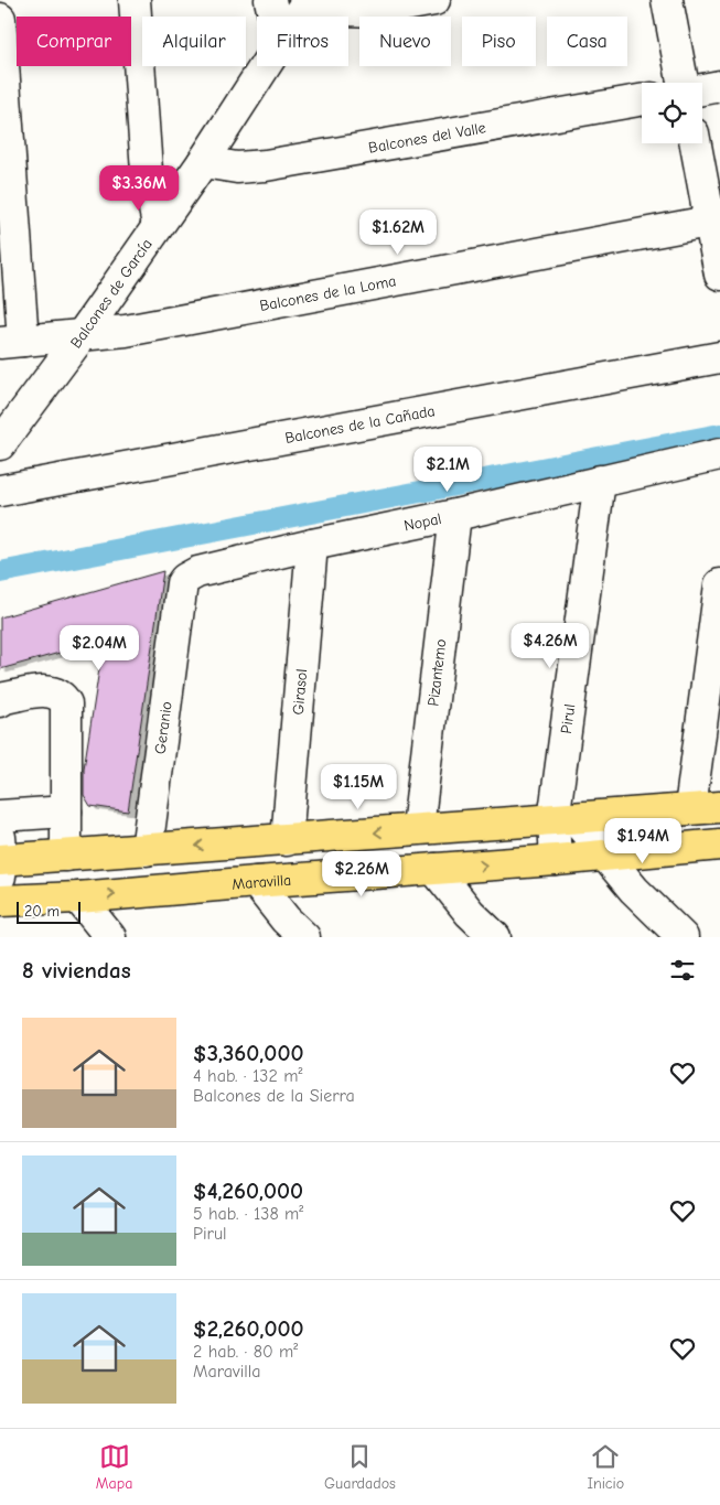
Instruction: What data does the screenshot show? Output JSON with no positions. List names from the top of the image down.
{
  "streets": {
    "main road": ["Maravilla"],
    "street": [
      "Balcones del Valle",
      "Balcones de García",
      "Balcones de la Loma",
      "Balcones de la Cañada",
      "Nopal",
      "Pizantemo",
      "Girasol",
      "Pirul",
      "Geranio"
    ]
  },
  "crossings": [
    ["Balcones del Valle", "Balcones de García"],
    ["Balcones de García", "Balcones de la Loma"],
    ["Nopal", "Pizantemo"],
    ["Nopal", "Girasol"],
    ["Nopal", "Pirul"],
    ["Nopal", "Geranio"],
    ["Pirul", "Maravilla"]
  ],
  "scale_bar": "20 m",
  "page": {
    "chip": [
      "Comprar",
      "Alquilar",
      "Filtros",
      "Nuevo",
      "Piso",
      "Casa"
    ],
    "price": [
      "$3.36M",
      "$1.62M",
      "$2.1M",
      "$4.26M",
      "$2.04M",
      "$1.15M",
      "$1.94M",
      "$2.26M"
    ],
    "scale": "20 m",
    "heading": "8 viviendas",
    "list": [
      {
        "name": "$3,360,000",
        "note": "4 hab. · 132 m² · Balcones de la Sierra"
      },
      {
        "name": "$4,260,000",
        "note": "5 hab. · 138 m² · Pirul"
      },
      {
        "name": "$2,260,000",
        "note": "2 hab. · 80 m² · Maravilla"
      }
    ],
    "tabs": ["Mapa", "Guardados", "Inicio"]
  }
}
